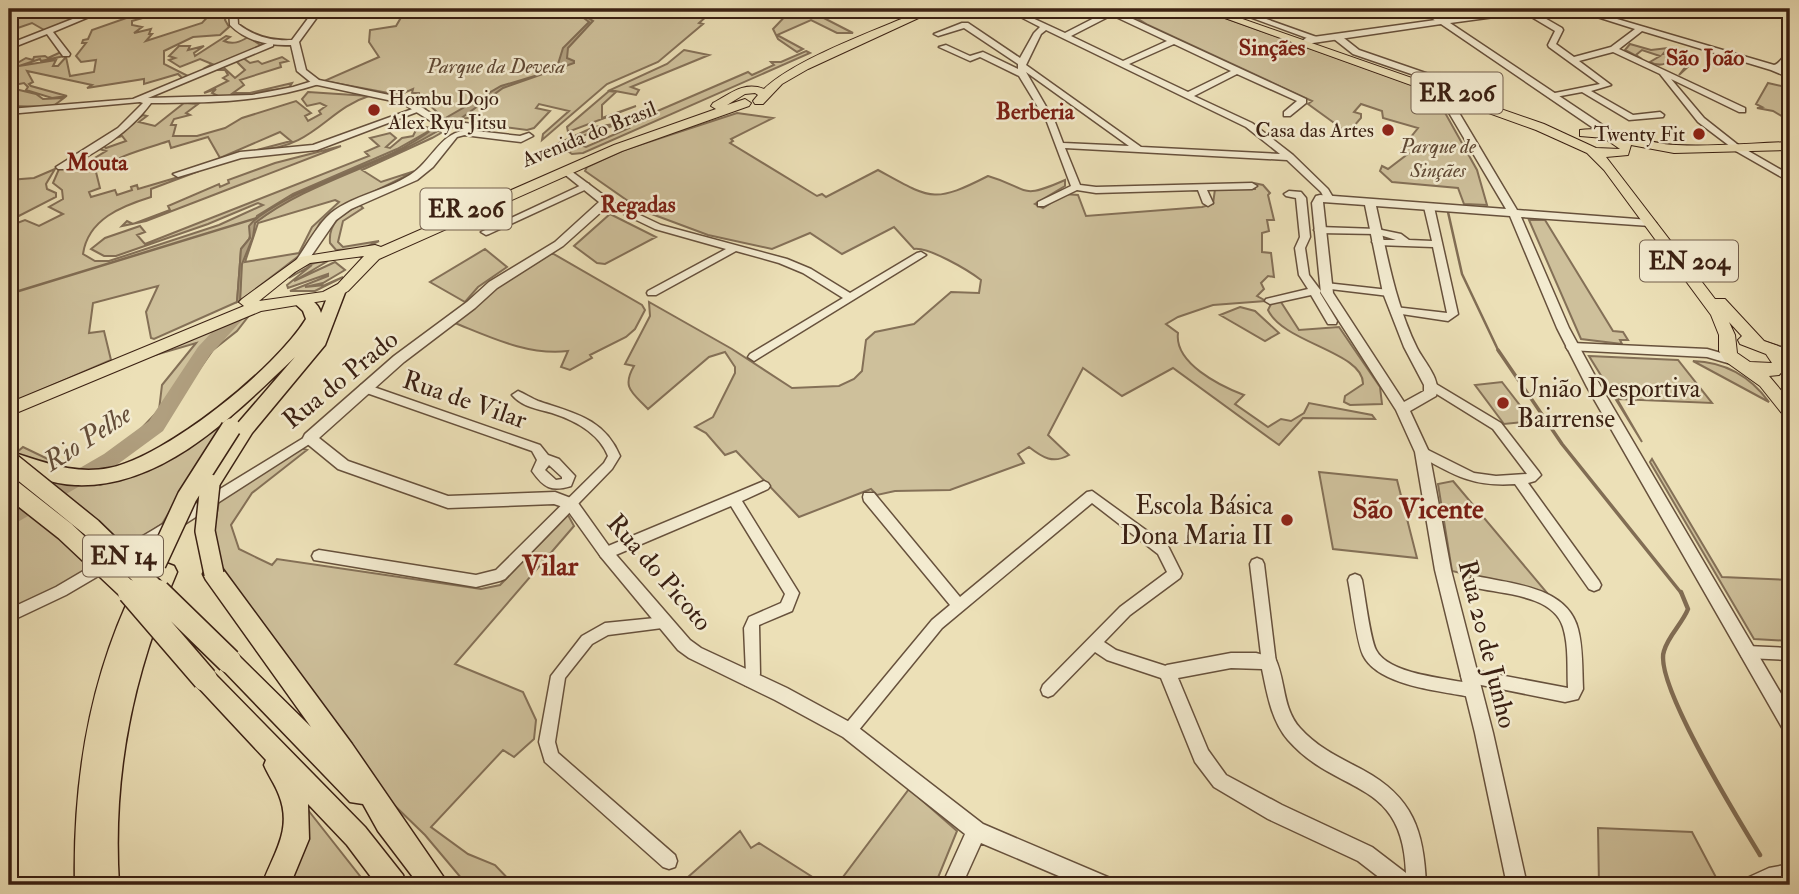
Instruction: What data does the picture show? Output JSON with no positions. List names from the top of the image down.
{
  "streets": {
    "highway": ["EN 14"],
    "main road": ["ER 206", "Avenida do Brasil", "EN 204"],
    "street": [
      "Rua do Prado",
      "Rua de Vilar",
      "Rua do Picoto",
      "Rua 20 de Junho"
    ]
  },
  "crossings": [
    ["ER 206", "Avenida do Brasil"],
    ["ER 206", "EN 204"],
    ["Rua do Prado", "Rua de Vilar"],
    ["Rua do Prado", "Rua do Picoto"]
  ],
  "districts": [
    "Sinçães",
    "São João",
    "Berberia",
    "Mouta",
    "Regadas",
    "São Vicente",
    "Vilar"
  ],
  "water": ["Rio Pelhe"],
  "parks": ["Parque da Devesa", "Parque de Sinçães"],
  "places": [
    "Hombu Dojo Alex Ryu Jitsu",
    "Casa das Artes",
    "Twenty Fit",
    "União Desportiva Bairrense",
    "Escola Básica Dona Maria II"
  ]
}
